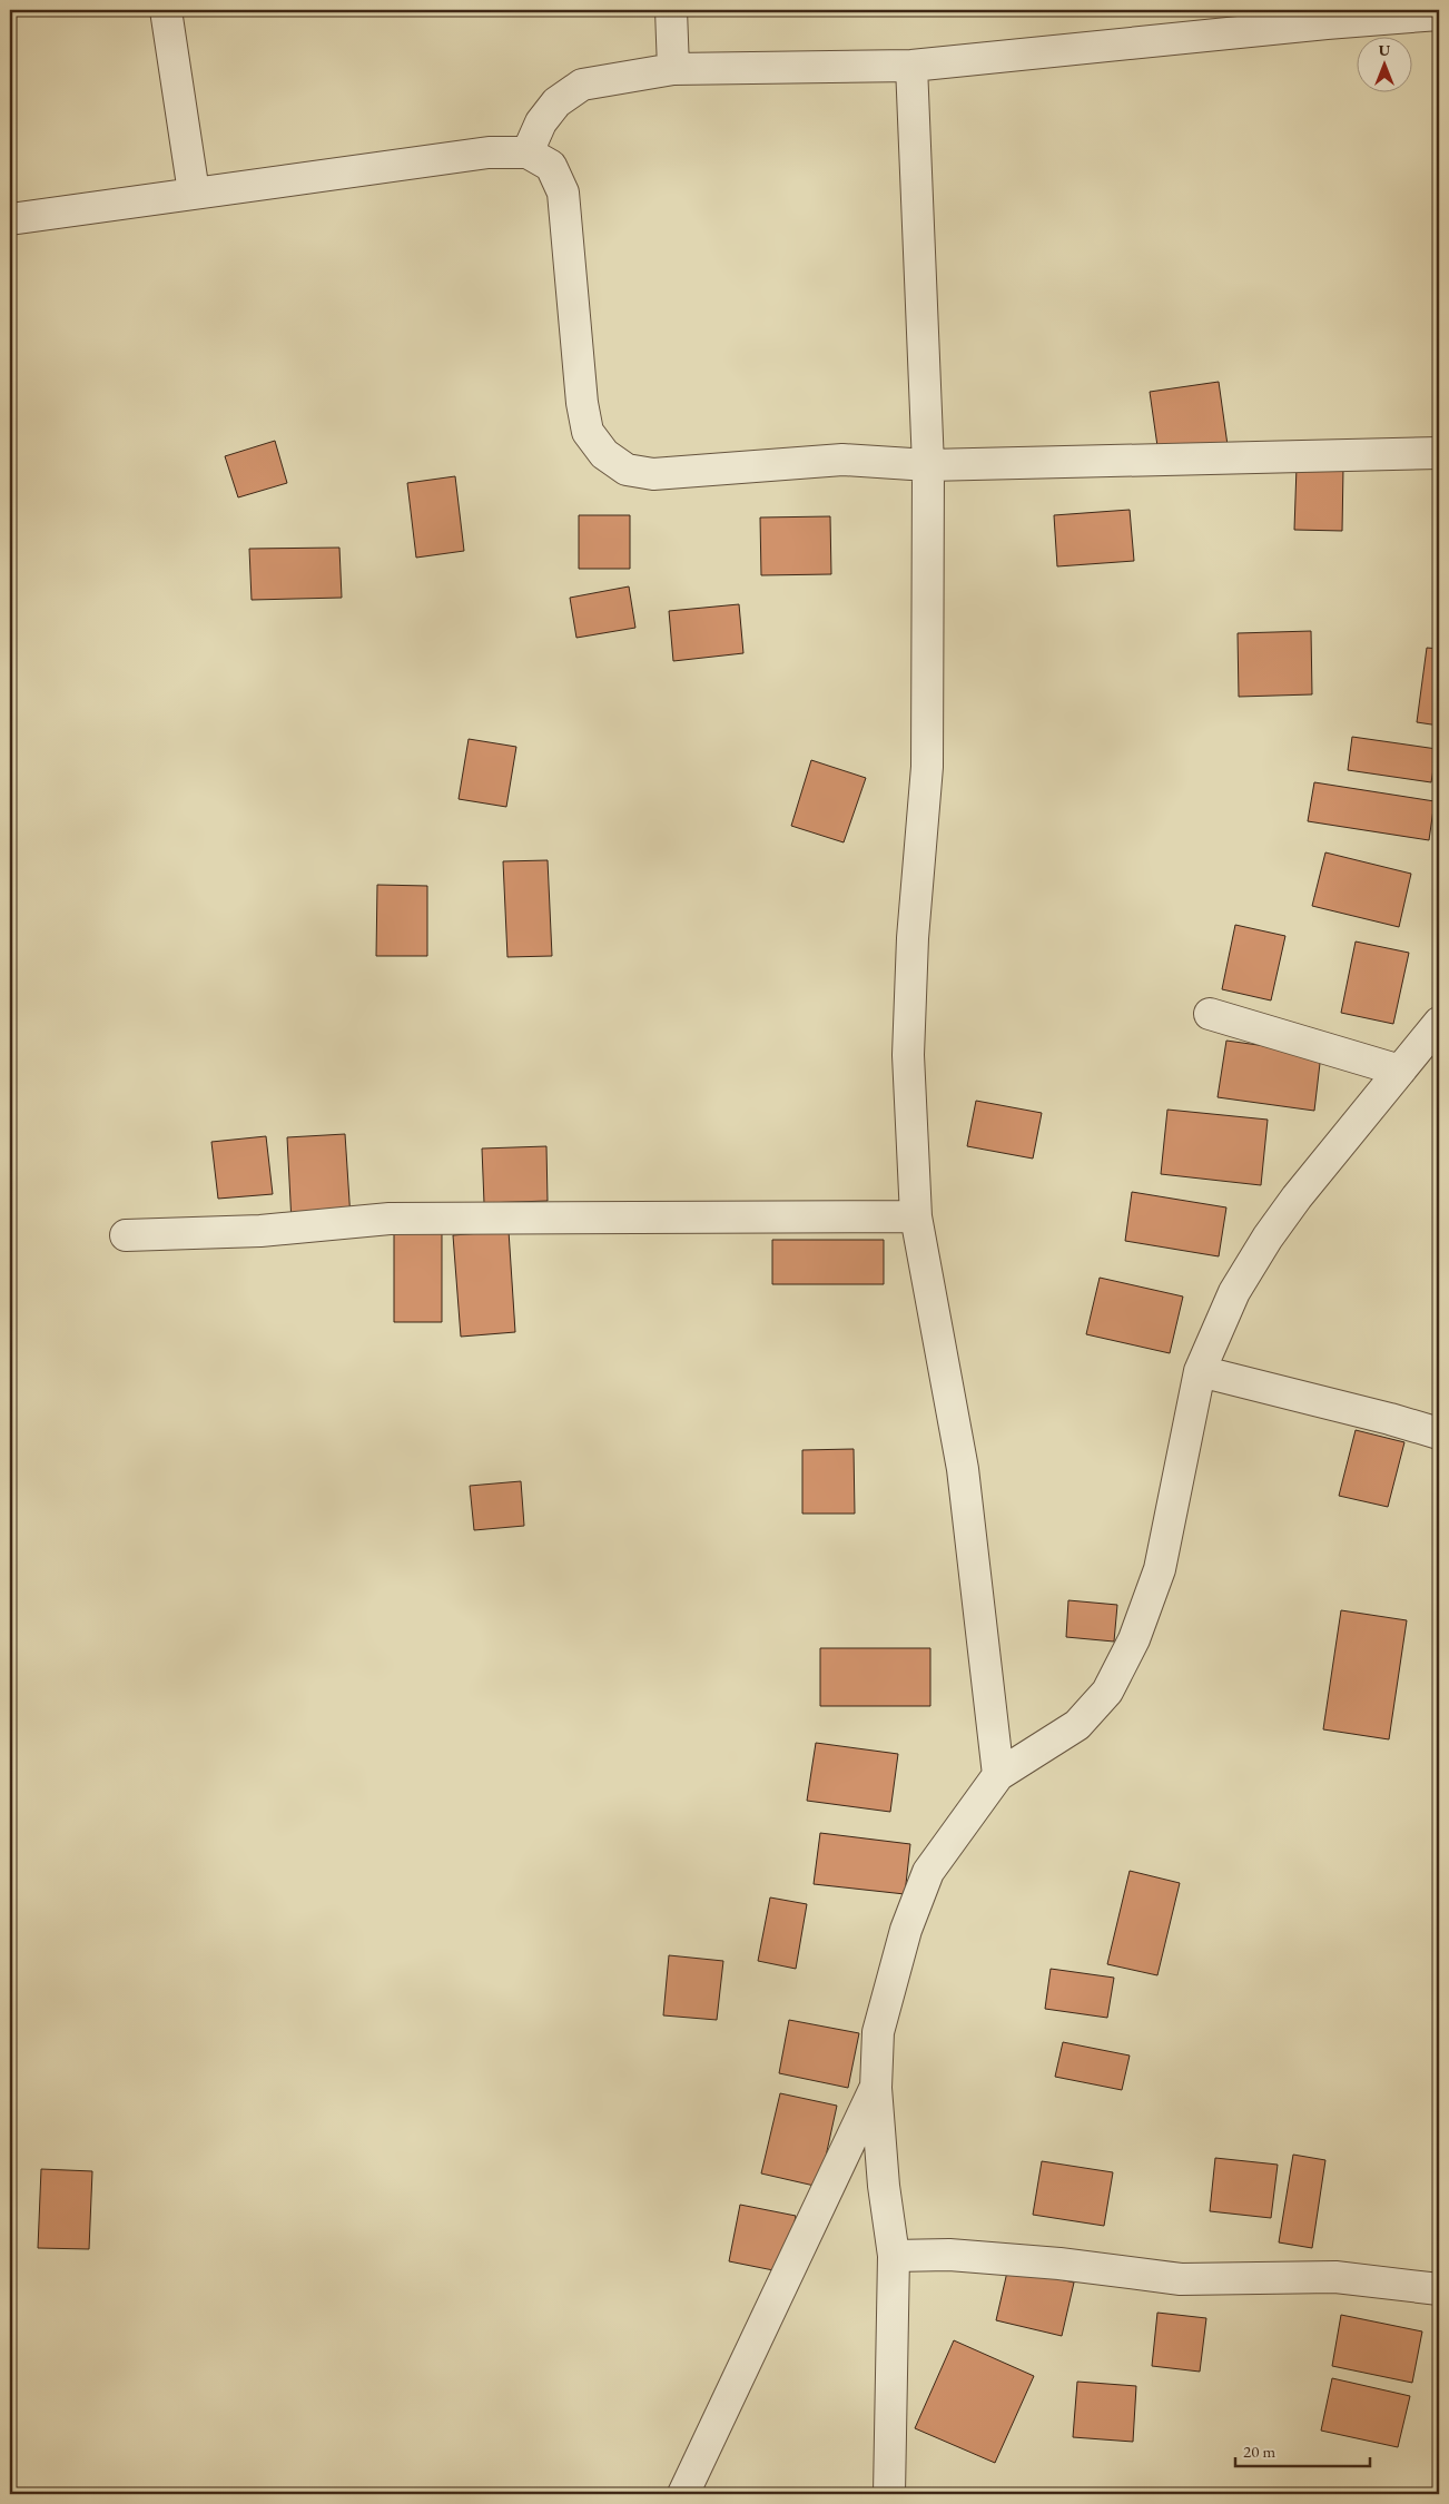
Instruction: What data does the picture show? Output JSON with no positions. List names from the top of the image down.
{
  "scale_bar": "20 m",
  "north": "top"
}
